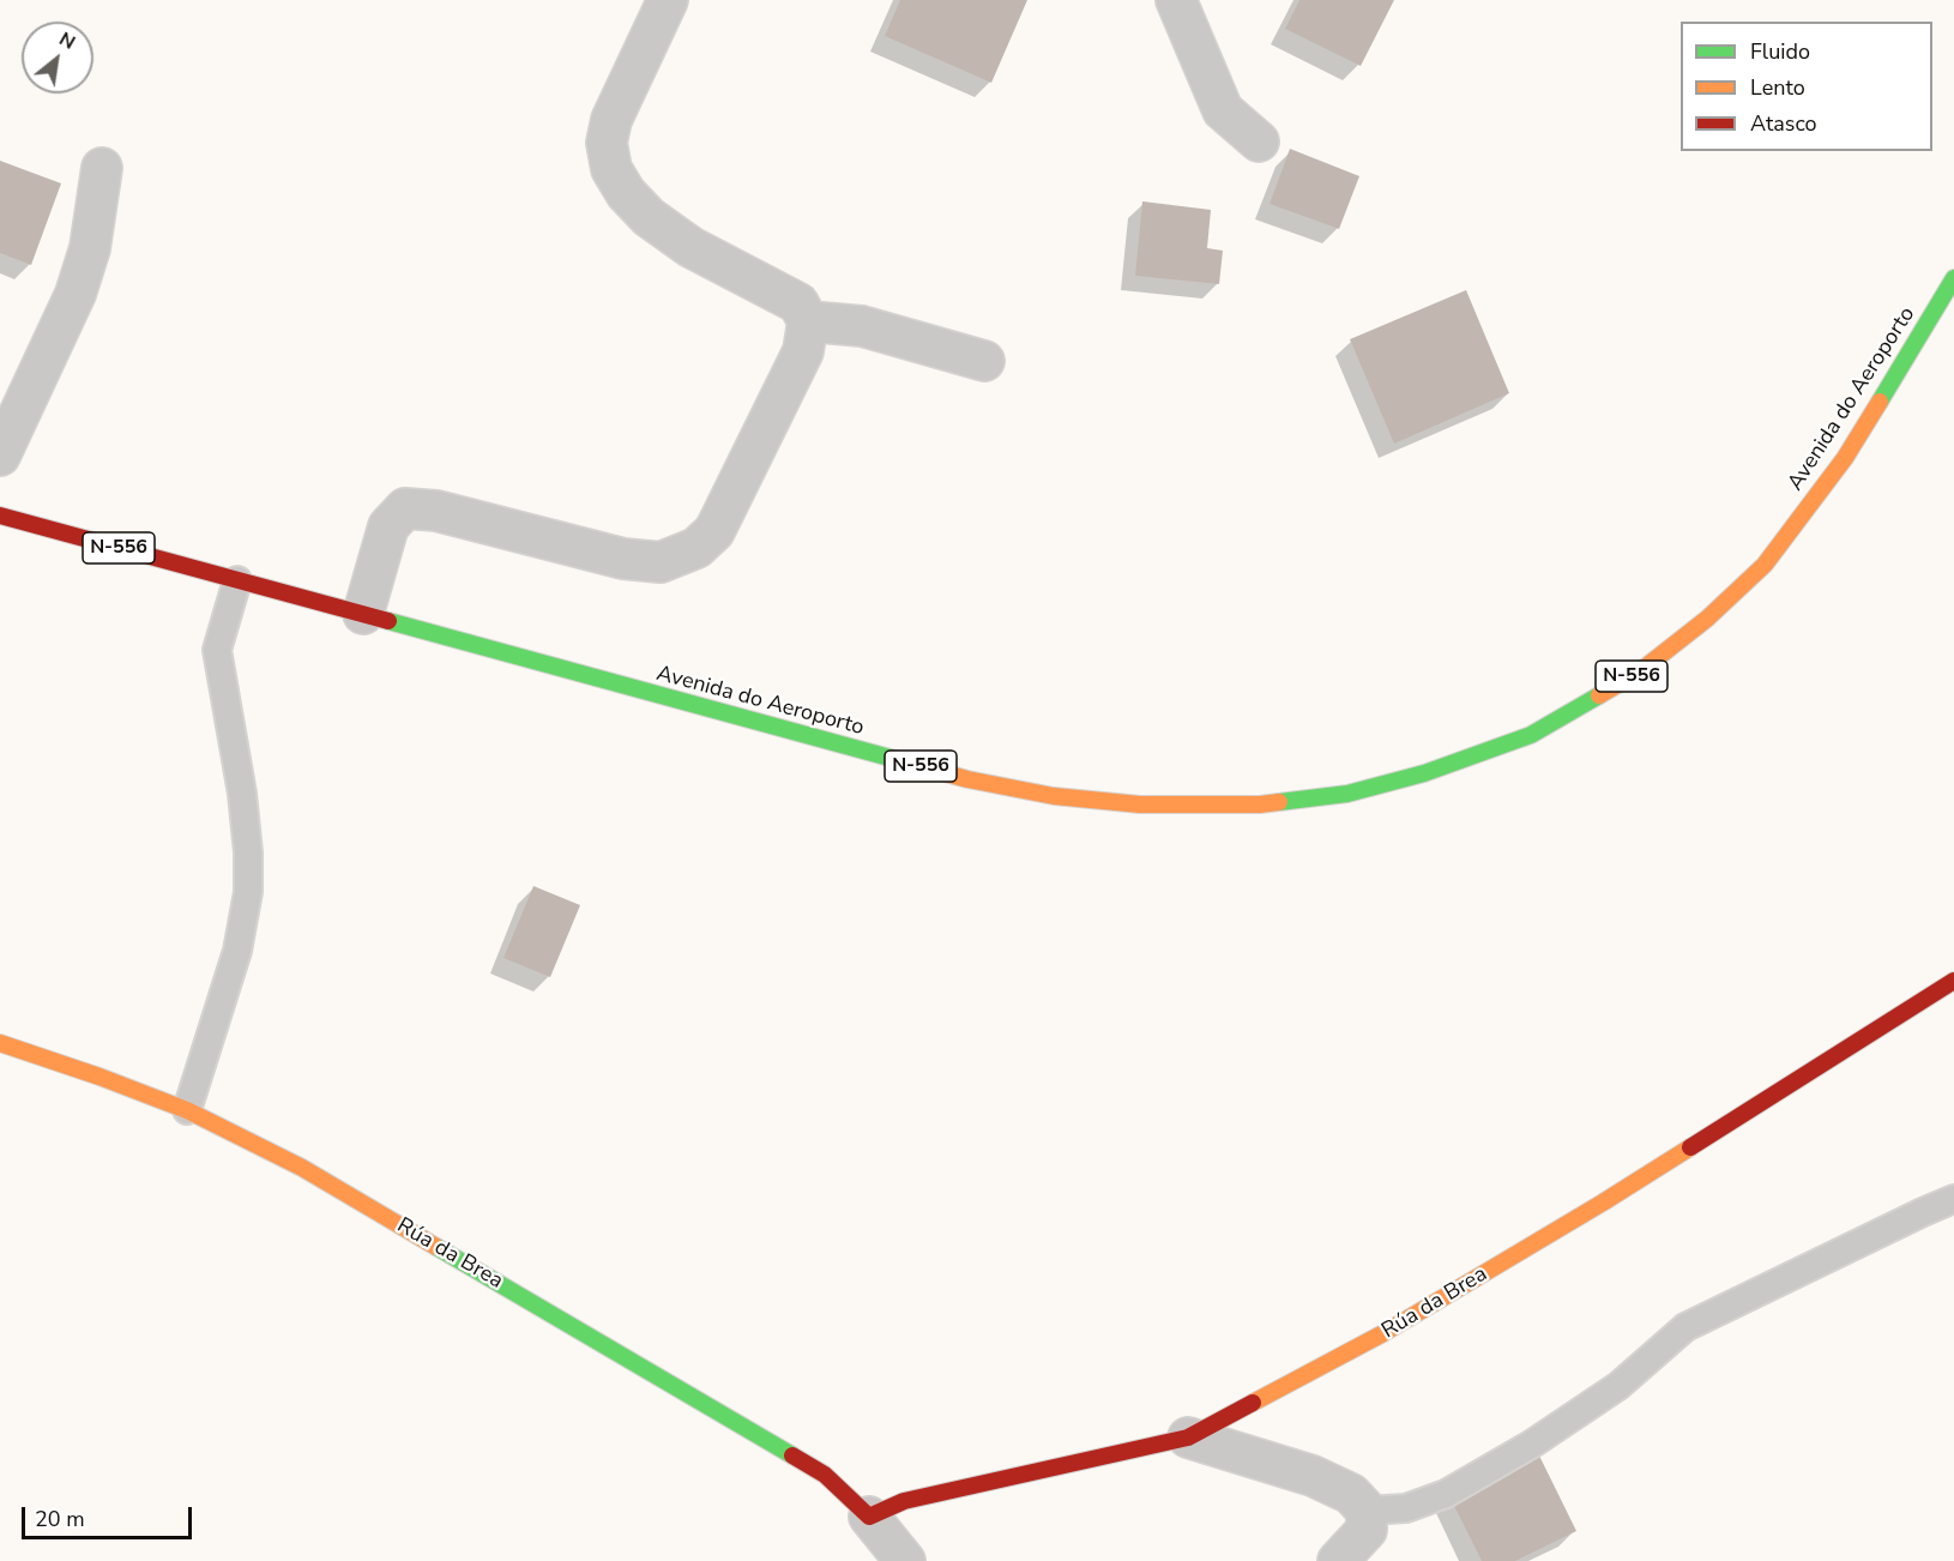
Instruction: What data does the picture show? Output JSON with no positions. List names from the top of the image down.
{
  "streets": {
    "street": ["Avenida do Aeroporto", "N-556", "Rúa da Brea"]
  },
  "legend": ["Fluido", "Lento", "Atasco"],
  "scale_bar": "20 m",
  "north": "top right"
}
